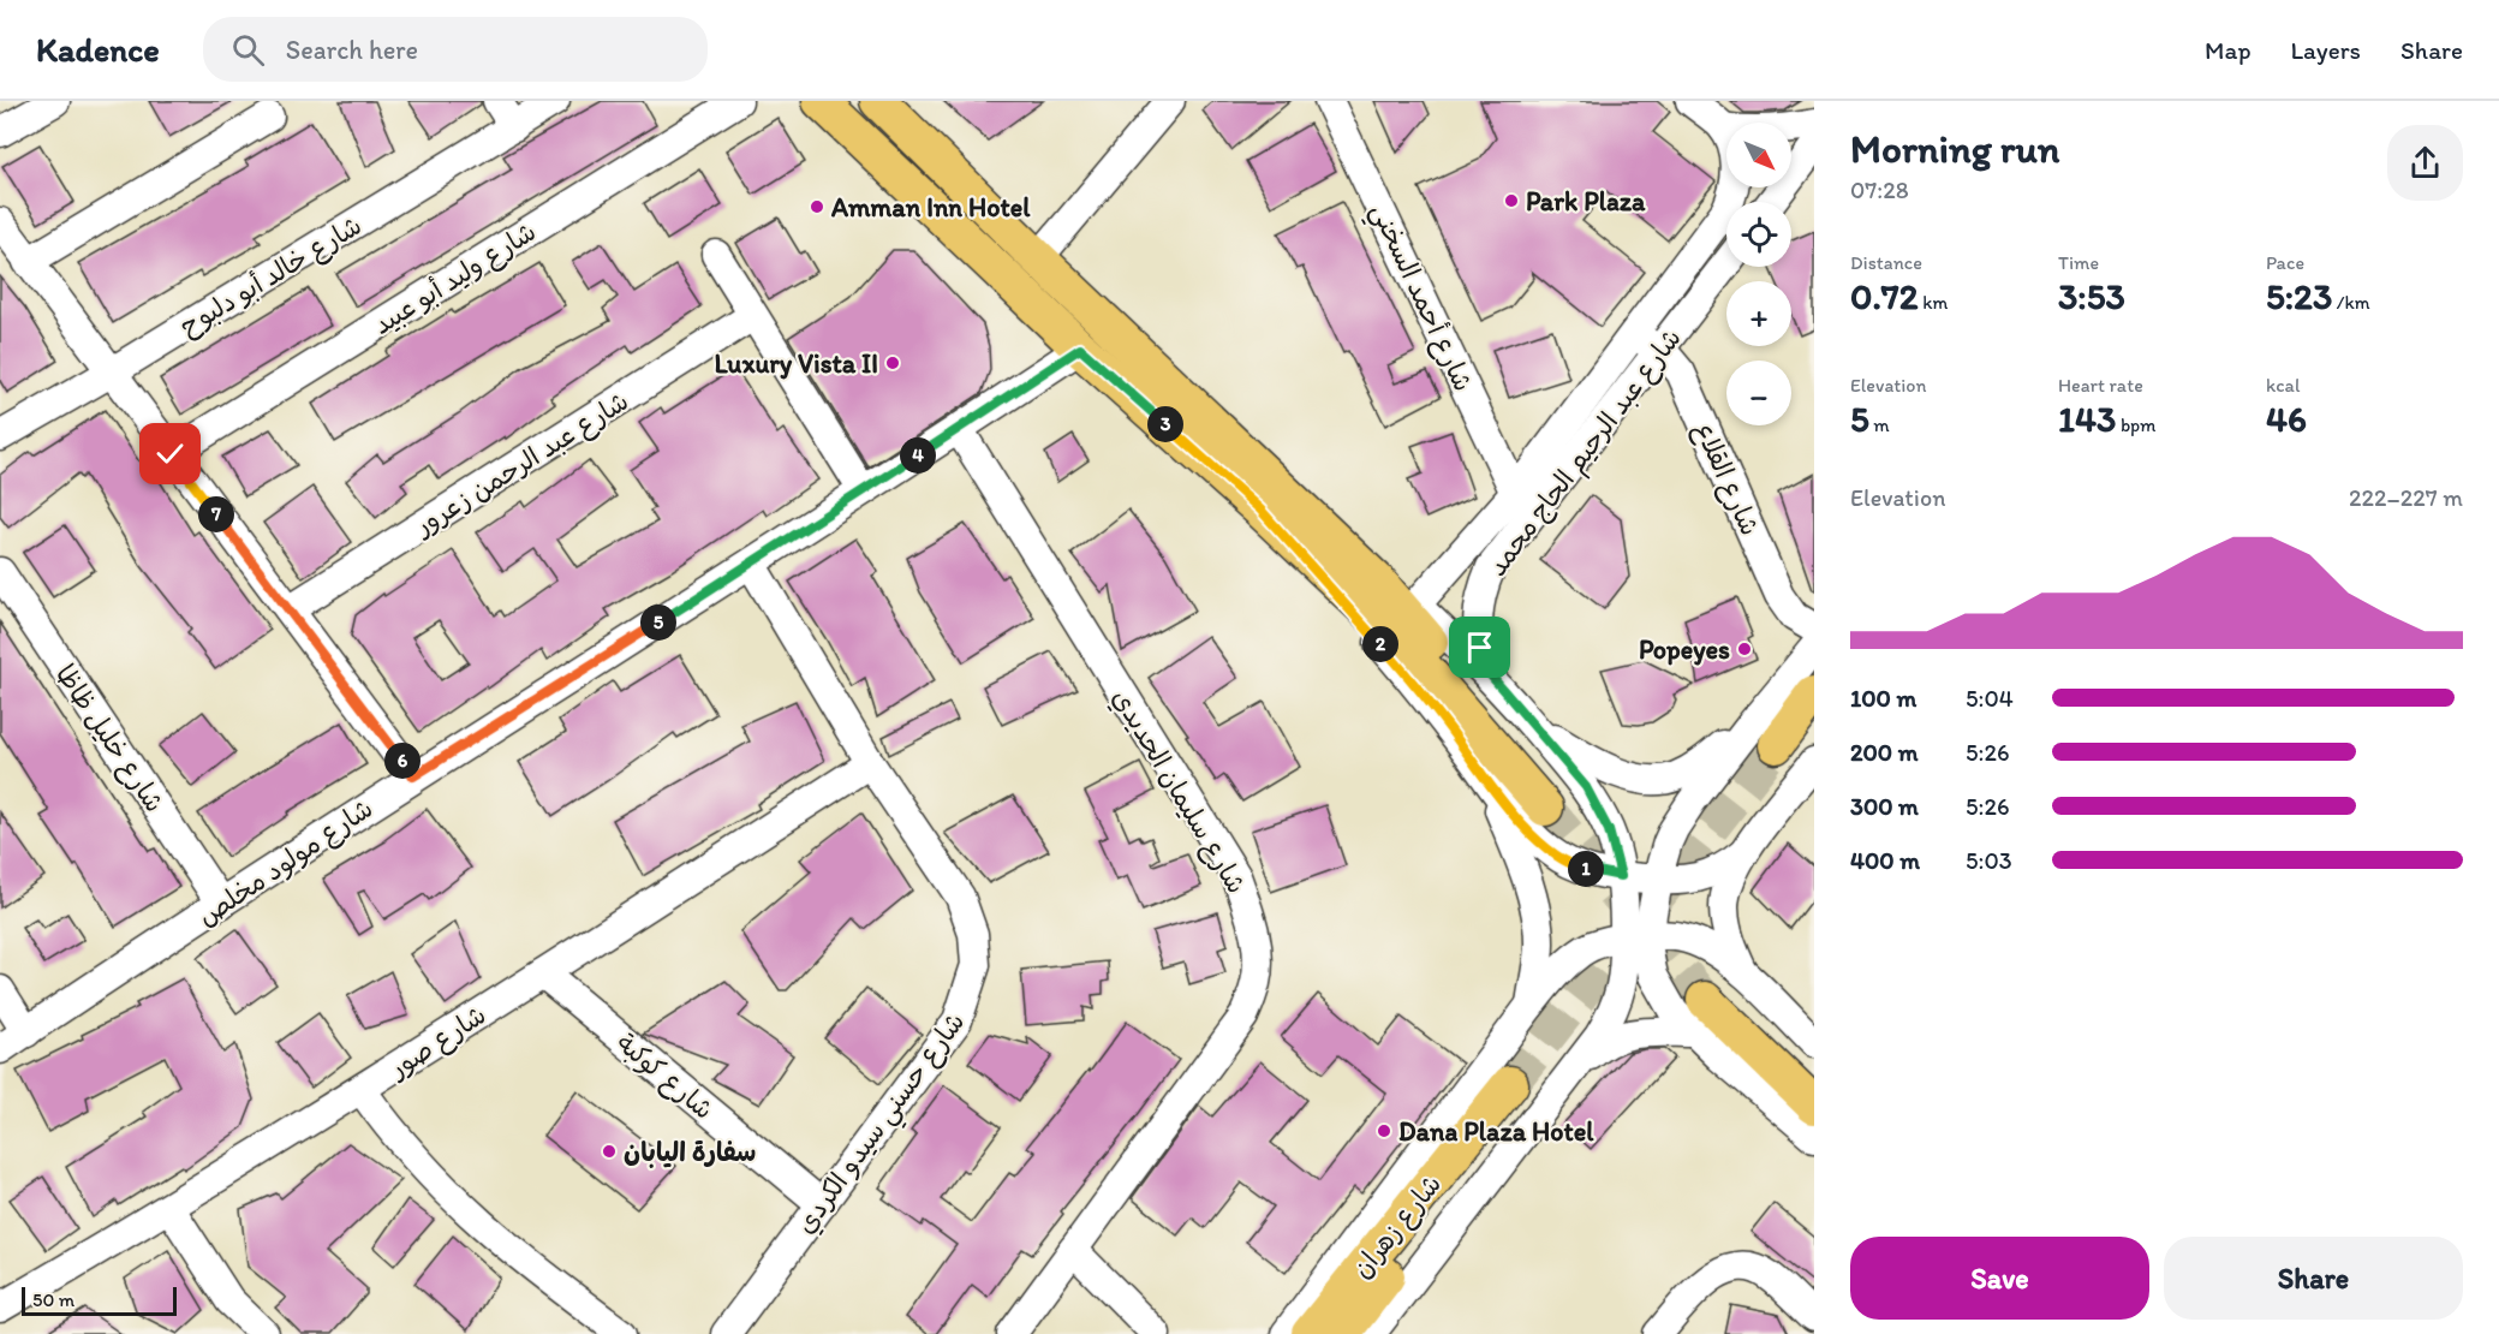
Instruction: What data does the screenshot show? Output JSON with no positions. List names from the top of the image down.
{
  "streets": {
    "main road": ["شارع زهران"],
    "street": [
      "شارع خالد أبو دلبوح",
      "شارع وليد أبو عبيد",
      "شارع أحمد السخني",
      "شارع عبد الرحيم الحاج محمد",
      "شارع عبد الرحمن زعرور",
      "شارع القلاع",
      "شارع خليل ظاظا",
      "شارع سليمان الحديدي",
      "شارع مولود مخلص",
      "شارع صور",
      "شارع كوكبة",
      "شارع حسني سيدو الكردي"
    ]
  },
  "crossings": [
    ["شارع عبد الرحيم الحاج محمد", "شارع القلاع"],
    ["شارع خليل ظاظا", "شارع مولود مخلص"],
    ["شارع سليمان الحديدي", "شارع مولود مخلص"],
    ["شارع مولود مخلص", "شارع حسني سيدو الكردي"],
    ["شارع صور", "شارع كوكبة"],
    ["شارع صور", "شارع حسني سيدو الكردي"],
    ["شارع كوكبة", "شارع حسني سيدو الكردي"]
  ],
  "places": [
    "Park Plaza",
    "Amman Inn Hotel",
    "Luxury Vista II",
    "Popeyes",
    "Dana Plaza Hotel",
    "سفارة اليابان"
  ],
  "scale_bar": "50 m",
  "north": "bottom right",
  "page": {
    "header": "Kadence",
    "search": "Search here",
    "nav": ["Map", "Layers", "Share"],
    "heading": ["Morning run", "07:28"],
    "map_buttons": ["+", "−"],
    "stats": [
      ["Distance", "0.72 km"],
      ["Time", "3:53"],
      ["Pace", "5:23 /km"],
      ["Elevation", "5 m"],
      ["Heart rate", "143 bpm"],
      ["kcal", "46"]
    ],
    "pins": [
      "3",
      "4",
      "7",
      "5",
      "2",
      "6",
      "1"
    ],
    "chart": ["Elevation", "222–227 m"],
    "list": [
      {
        "name": "100 m",
        "note": "5:04"
      },
      {
        "name": "200 m",
        "note": "5:26"
      },
      {
        "name": "300 m",
        "note": "5:26"
      },
      {
        "name": "400 m",
        "note": "5:03"
      }
    ],
    "buttons": ["Save", "Share"],
    "scale": "50 m"
  }
}
